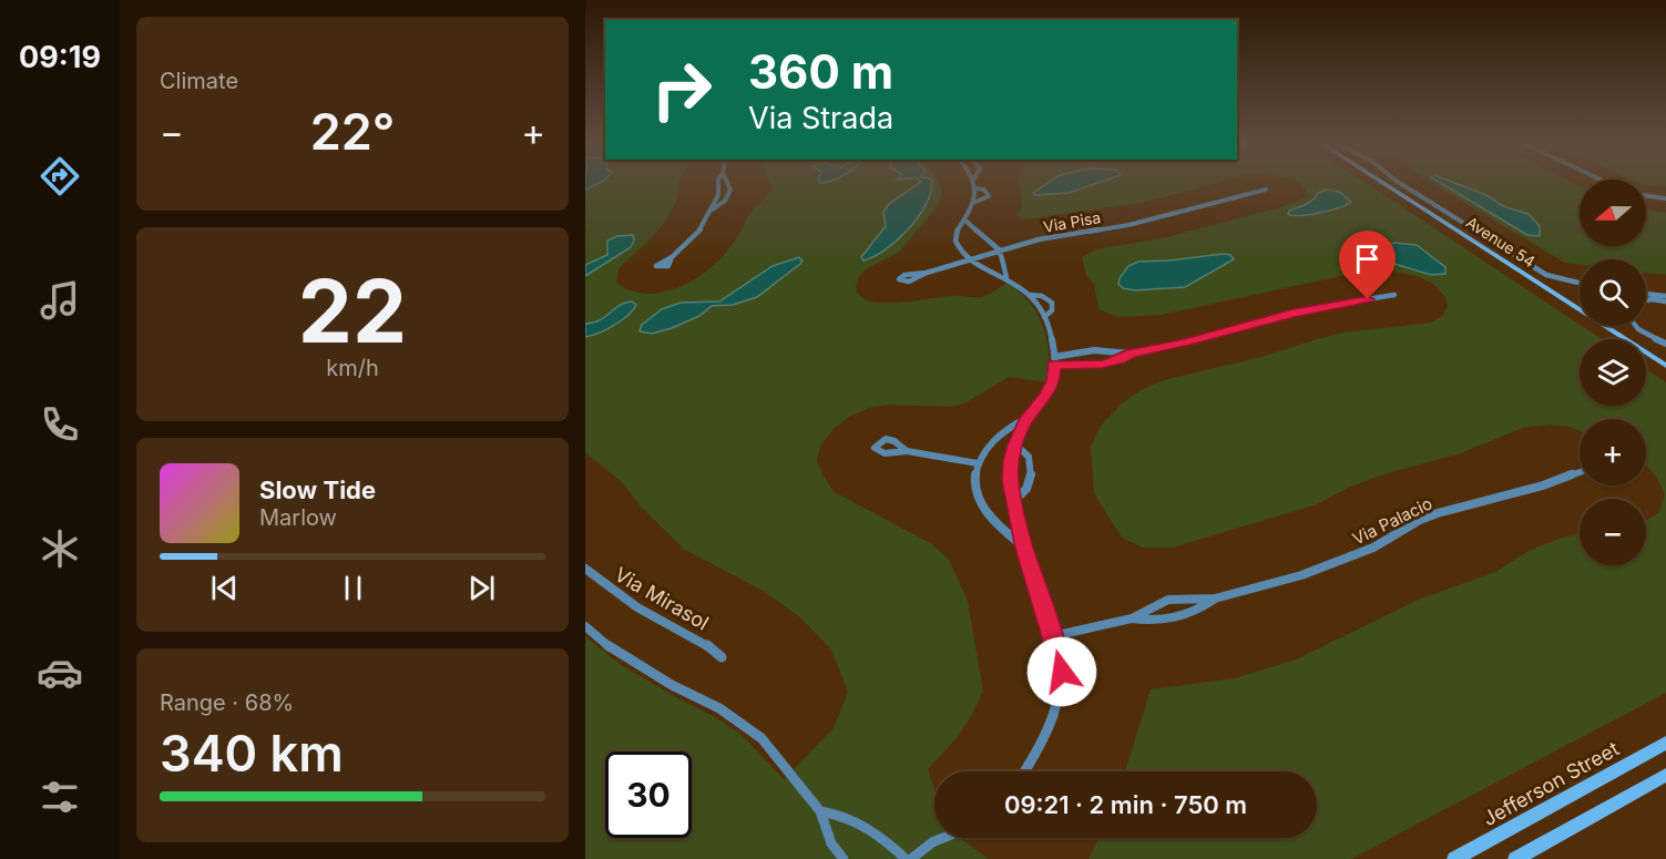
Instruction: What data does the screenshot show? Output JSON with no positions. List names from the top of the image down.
{
  "streets": {
    "street": [
      "Via Pisa",
      "Avenue 54",
      "Via Palacio",
      "Via Mirasol",
      "Jefferson Street"
    ]
  },
  "north": "left",
  "page": {
    "tabs": "09:19",
    "tile": [
      "Climate",
      ["22", "km/h"],
      ["Range · 68%", "340 km"]
    ],
    "turn": ["360 m", "Via Strada"],
    "heat": ["−", "22°", "+"],
    "map_buttons": ["+", "−"],
    "song": ["Slow Tide", "Marlow"],
    "limit": "30",
    "trip": "09:21 · 2 min · 750 m"
  }
}
